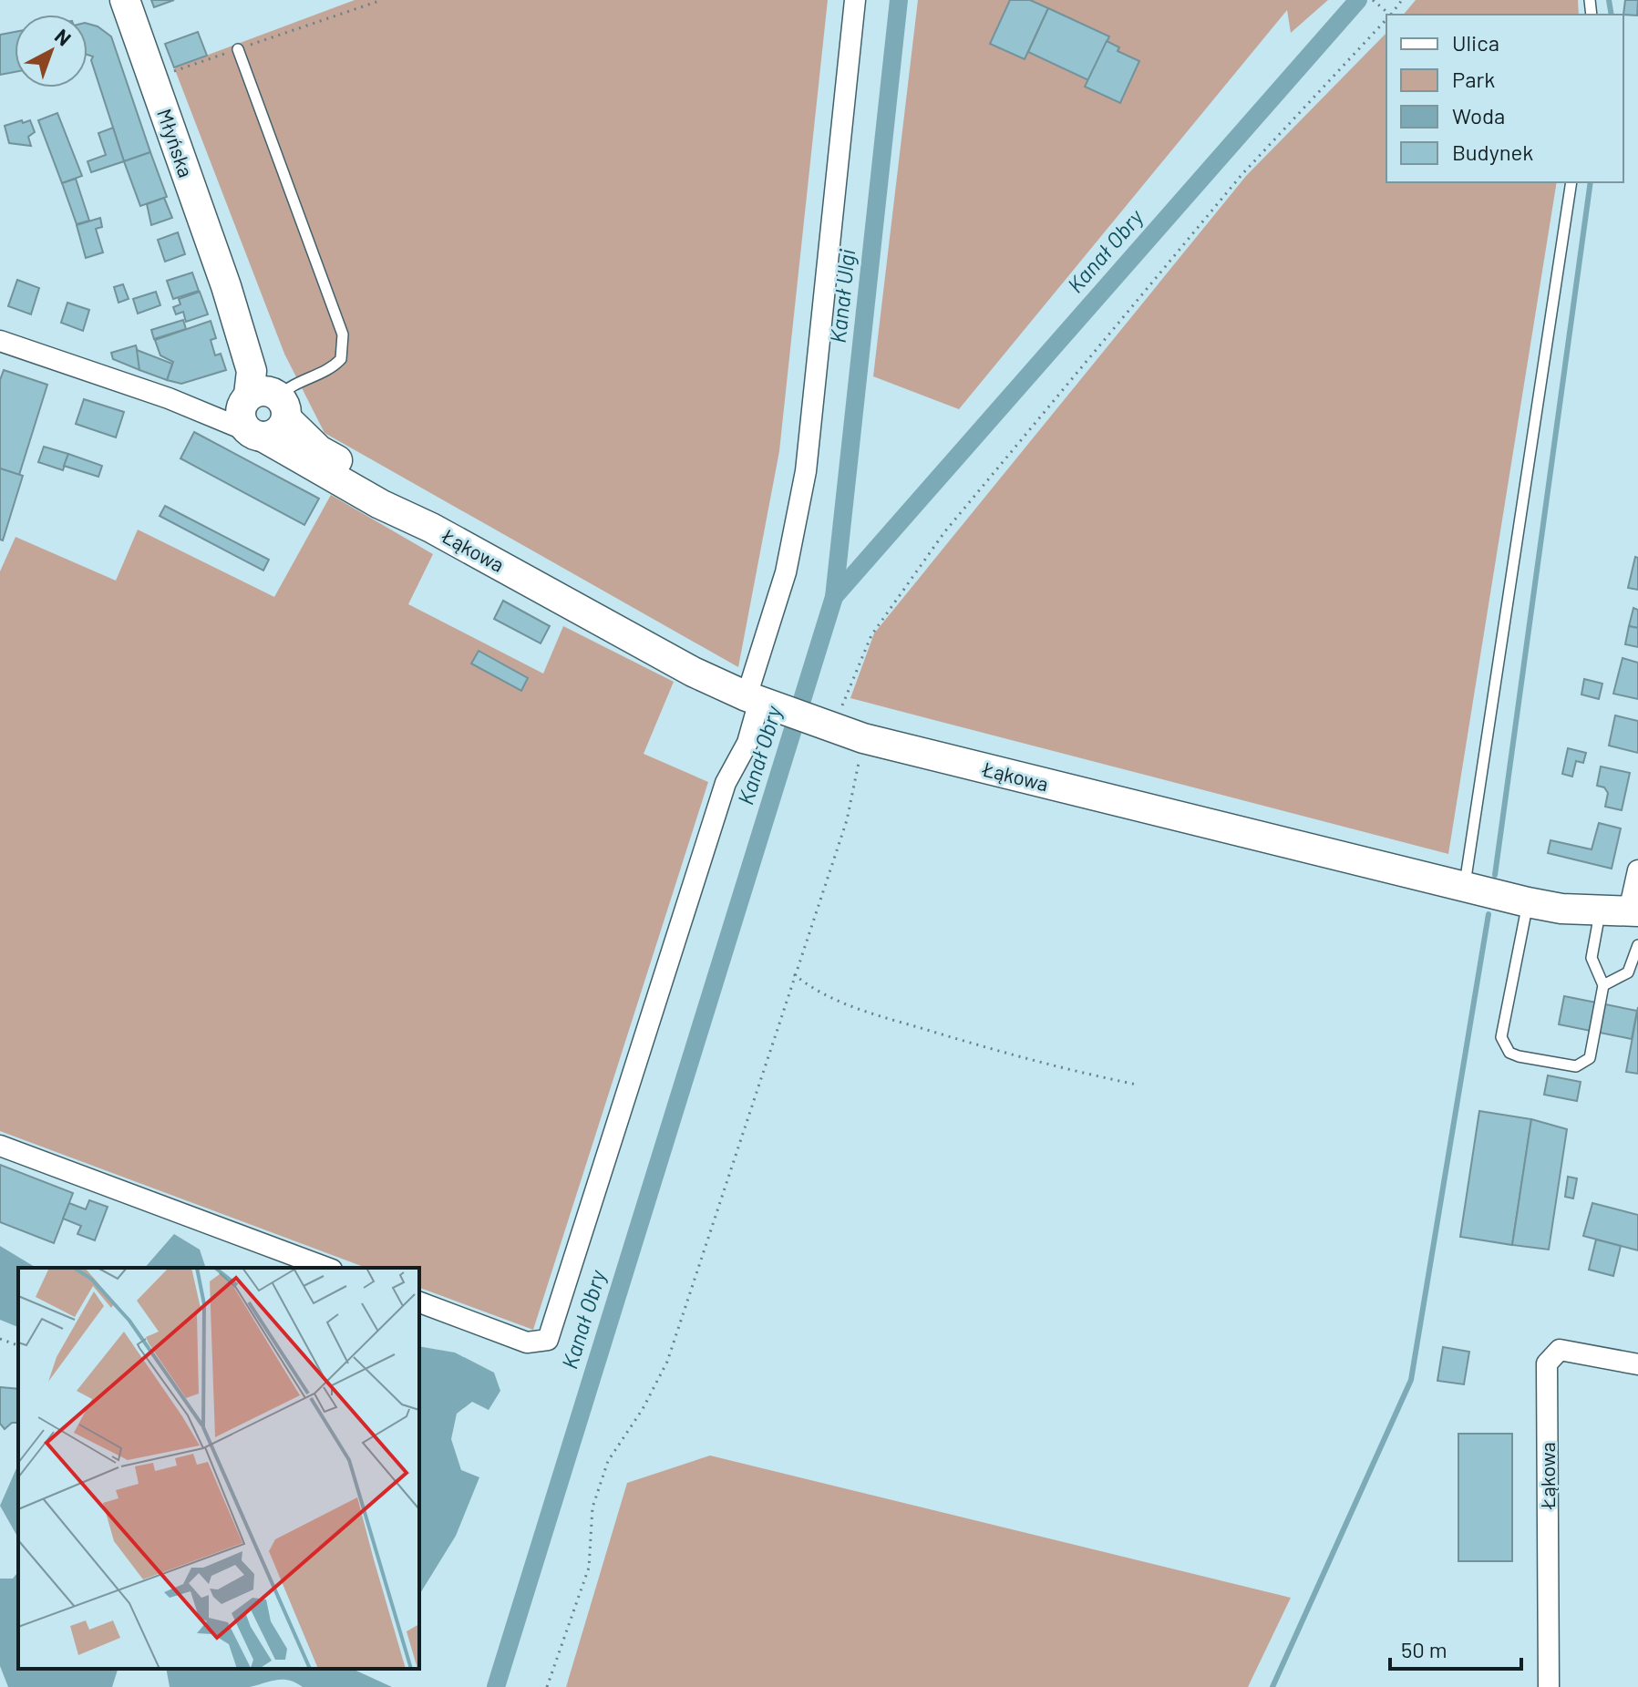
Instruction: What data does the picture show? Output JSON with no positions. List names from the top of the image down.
{
  "streets": {
    "street": ["Młyńska", "Łąkowa"]
  },
  "crossings": [
    ["Młyńska", "Łąkowa"]
  ],
  "water": ["Kanał Obry", "Kanał Ulgi"],
  "legend": [
    "Ulica",
    "Park",
    "Woda",
    "Budynek"
  ],
  "scale_bar": "50 m",
  "north": "top right"
}
